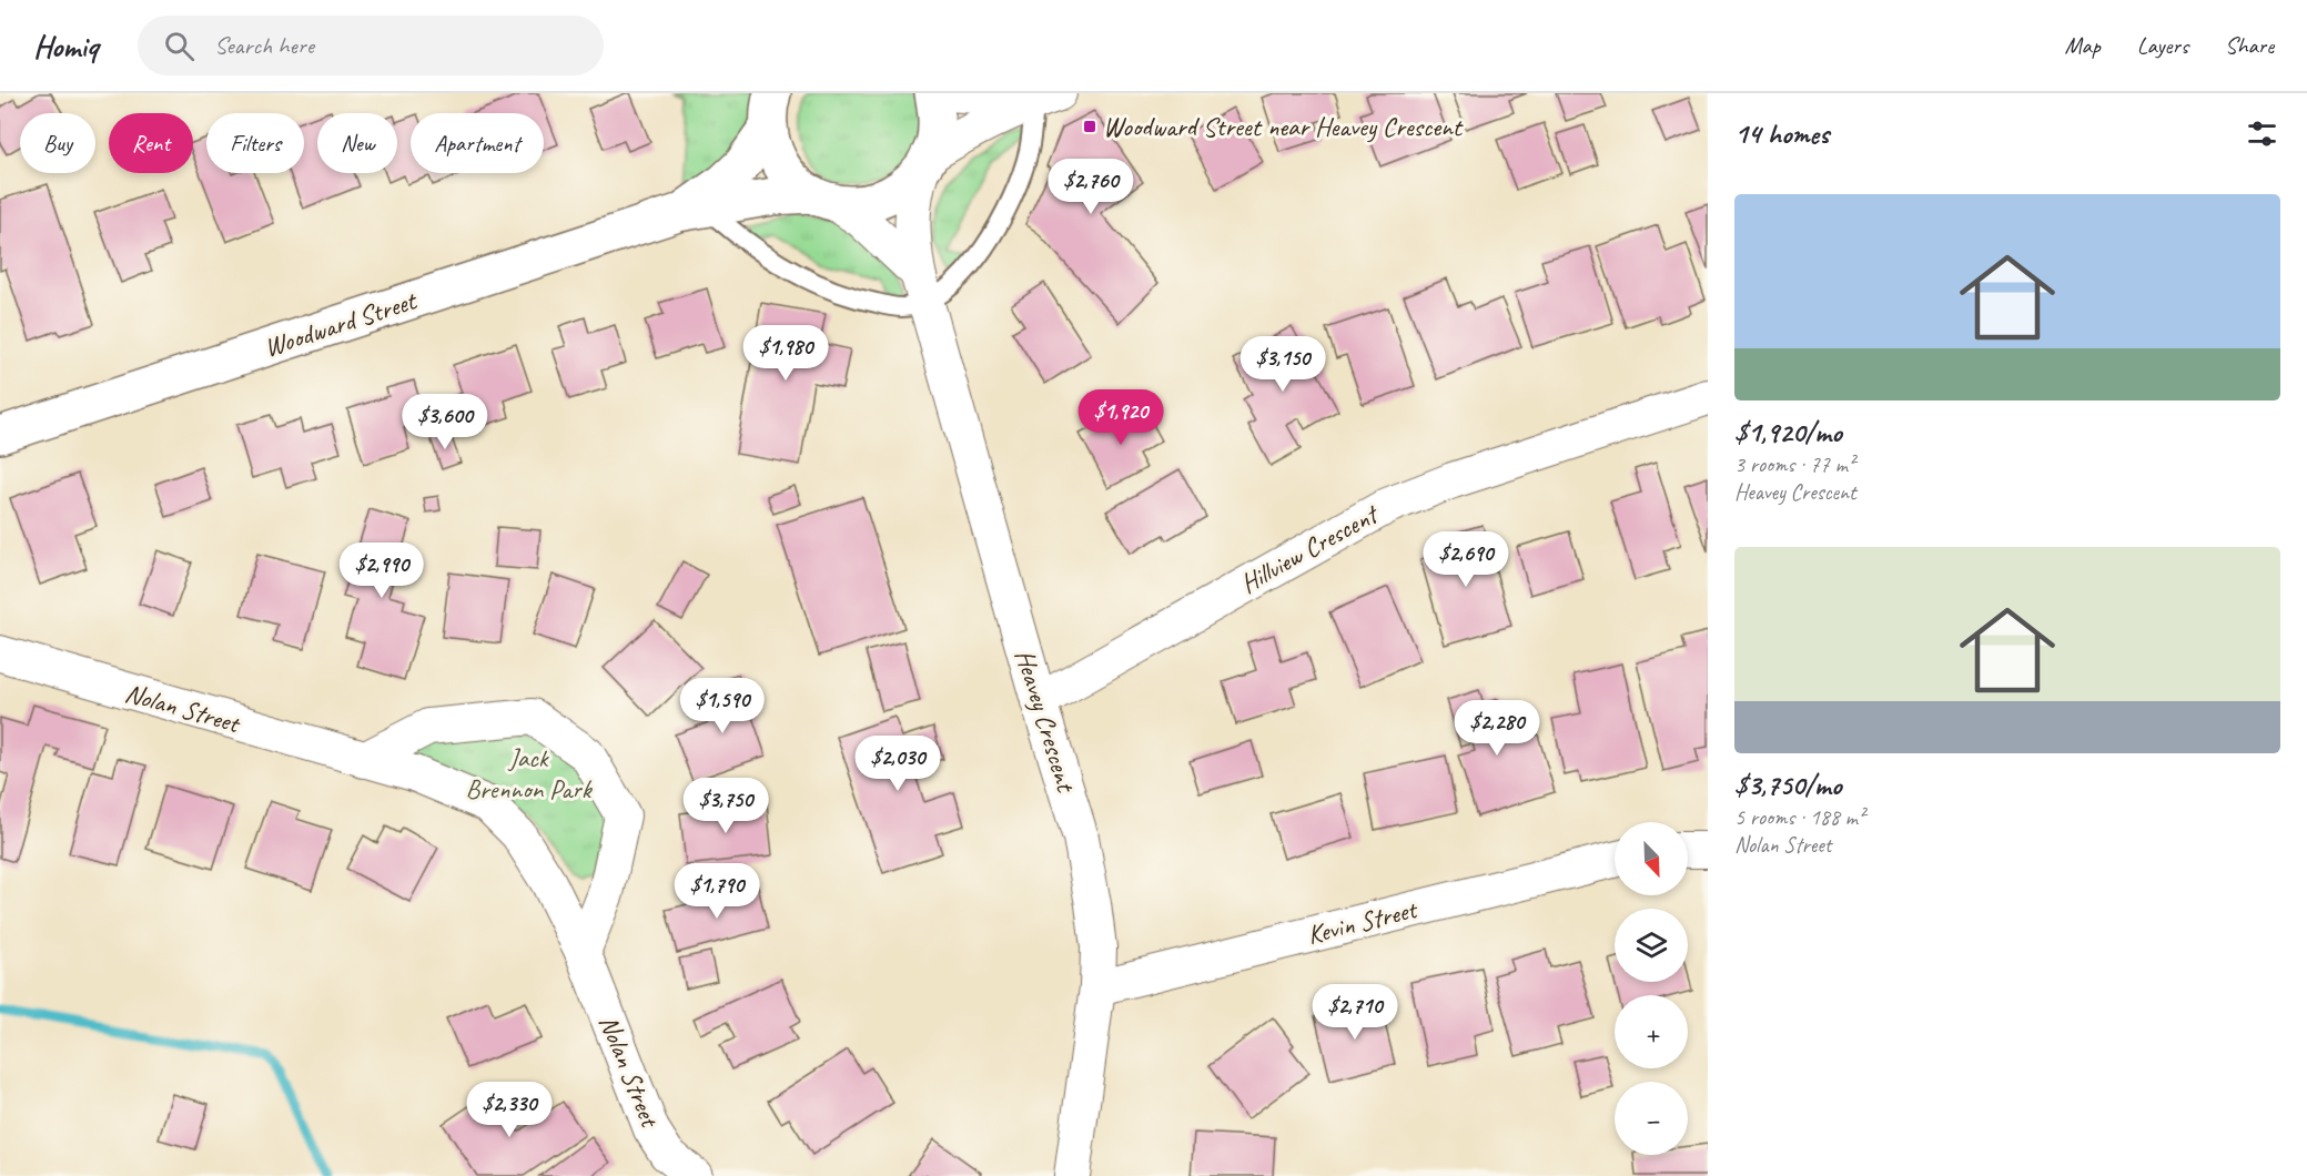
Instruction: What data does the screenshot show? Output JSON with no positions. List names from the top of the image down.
{
  "streets": {
    "street": [
      "Woodward Street",
      "Hillview Crescent",
      "Nolan Street",
      "Heavey Crescent",
      "Kevin Street"
    ]
  },
  "crossings": [
    ["Woodward Street", "Heavey Crescent"],
    ["Hillview Crescent", "Heavey Crescent"],
    ["Heavey Crescent", "Kevin Street"]
  ],
  "parks": ["Jack Brennon Park"],
  "places": {
    "transit": ["Woodward Street near Heavey Crescent"]
  },
  "north": "bottom right",
  "page": {
    "header": "Homiq",
    "search": "Search here",
    "nav": ["Map", "Layers", "Share"],
    "heading": "14 homes",
    "chip": [
      "Buy",
      "Rent",
      "Filters",
      "New",
      "Apartment"
    ],
    "price": [
      "$2,760",
      "$1,980",
      "$3,150",
      "$1,920",
      "$3,600",
      "$2,690",
      "$2,990",
      "$1,590",
      "$2,280",
      "$2,030",
      "$3,750",
      "$1,790",
      "$2,710",
      "$2,330"
    ],
    "list": [
      {
        "name": "$1,920/mo",
        "note": "3 rooms · 77 m² · Heavey Crescent"
      },
      {
        "name": "$3,750/mo",
        "note": "5 rooms · 188 m² · Nolan Street"
      }
    ],
    "map_buttons": ["+", "−"]
  }
}
